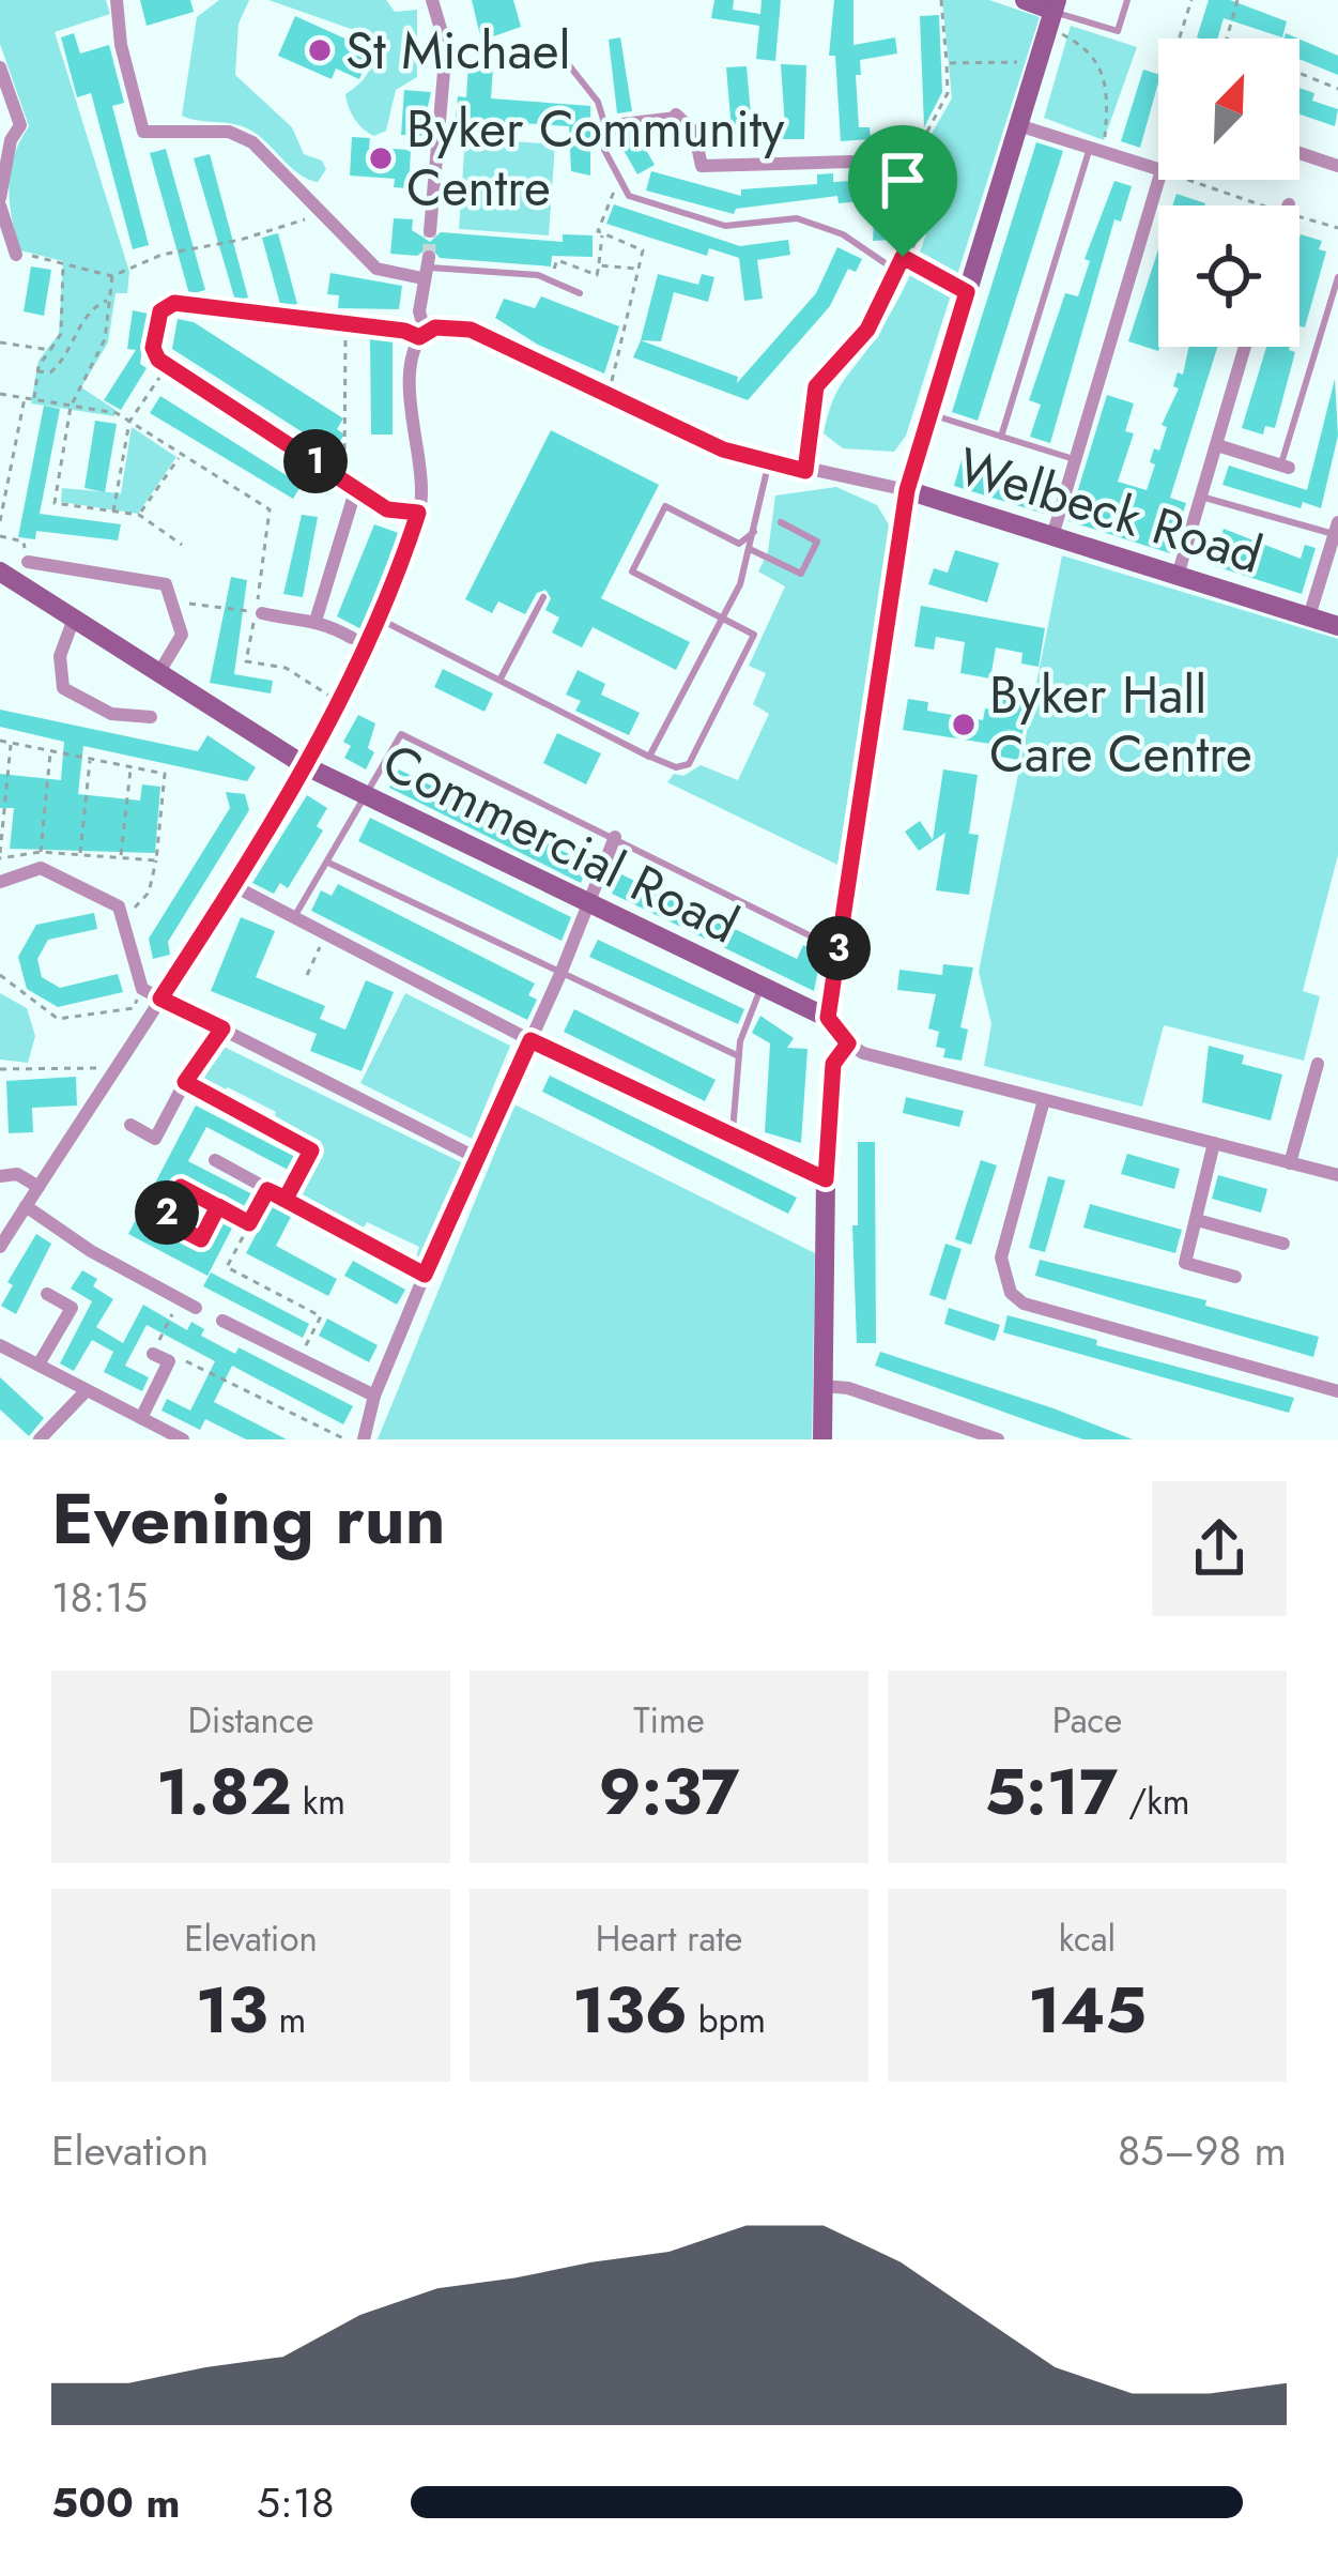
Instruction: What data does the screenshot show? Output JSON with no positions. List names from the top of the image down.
{
  "streets": {
    "main road": ["Welbeck Road", "Commercial Road"]
  },
  "places": ["St Michael", "Byker Community Centre", "Byker Hall Care Centre"],
  "north": "top right",
  "page": {
    "pins": ["1", "3", "2"],
    "heading": ["Evening run", "18:15"],
    "stats": [
      ["Distance", "1.82 km"],
      ["Time", "9:37"],
      ["Pace", "5:17 /km"],
      ["Elevation", "13 m"],
      ["Heart rate", "136 bpm"],
      ["kcal", "145"]
    ],
    "chart": ["Elevation", "85–98 m"],
    "list": [
      {
        "name": "500 m",
        "note": "5:18"
      }
    ]
  }
}
